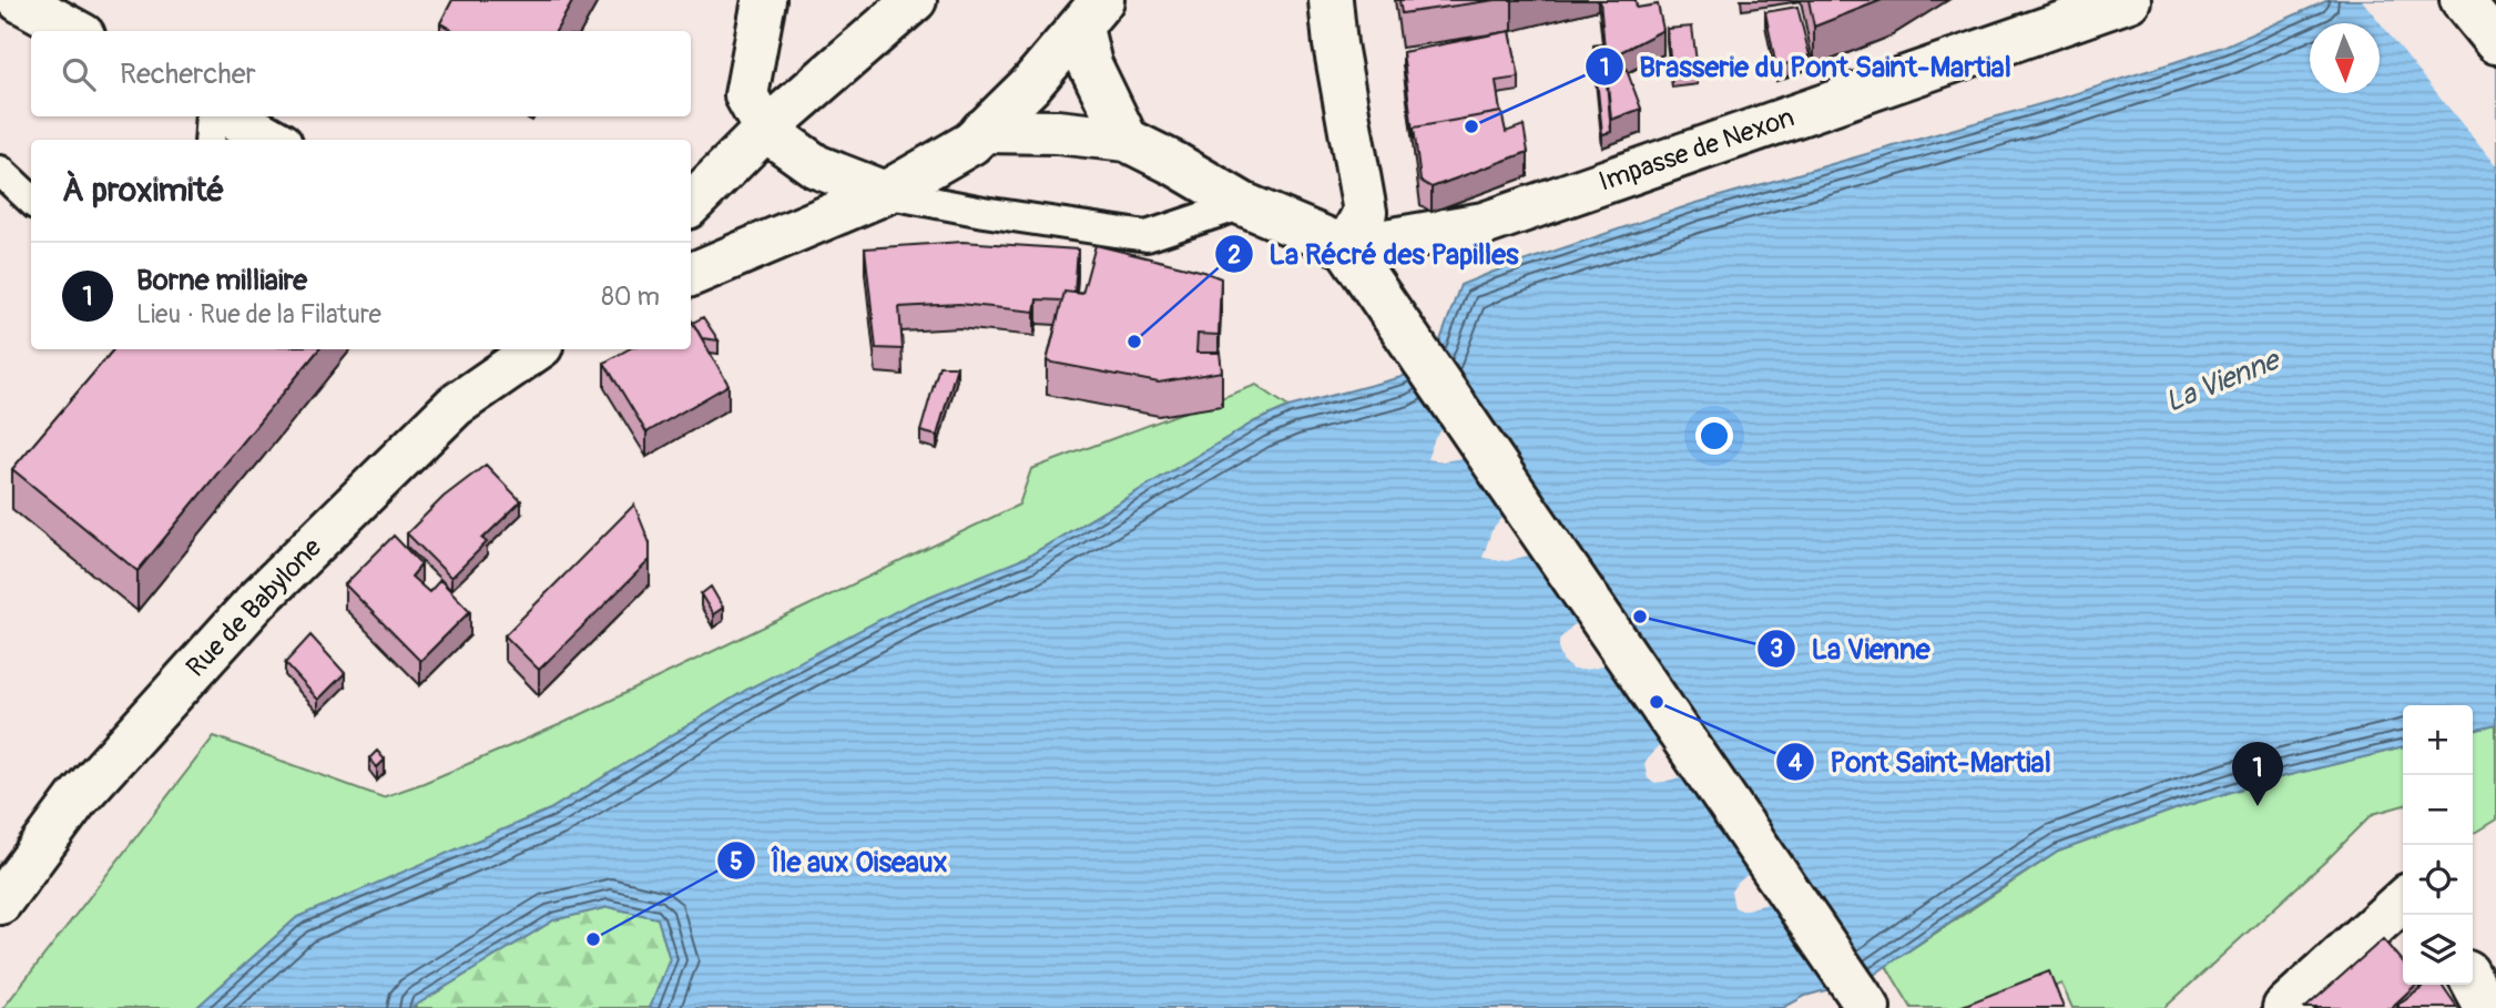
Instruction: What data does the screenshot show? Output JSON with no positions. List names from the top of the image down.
{
  "streets": {
    "street": ["Impasse de Nexon", "Rue de Babylone"]
  },
  "water": ["La Vienne"],
  "places": [
    "Brasserie du Pont Saint-Martial",
    "La Récré des Papilles",
    "La Vienne",
    "Pont Saint-Martial",
    "Île aux Oiseaux"
  ],
  "north": "bottom",
  "page": {
    "search": "Rechercher",
    "heading": "À proximité",
    "list": [
      {
        "mark": "1",
        "name": "Borne milliaire",
        "note": "Lieu · Rue de la Filature",
        "value": "80 m"
      }
    ],
    "map_buttons": ["+", "−"],
    "pins": "1"
  }
}
